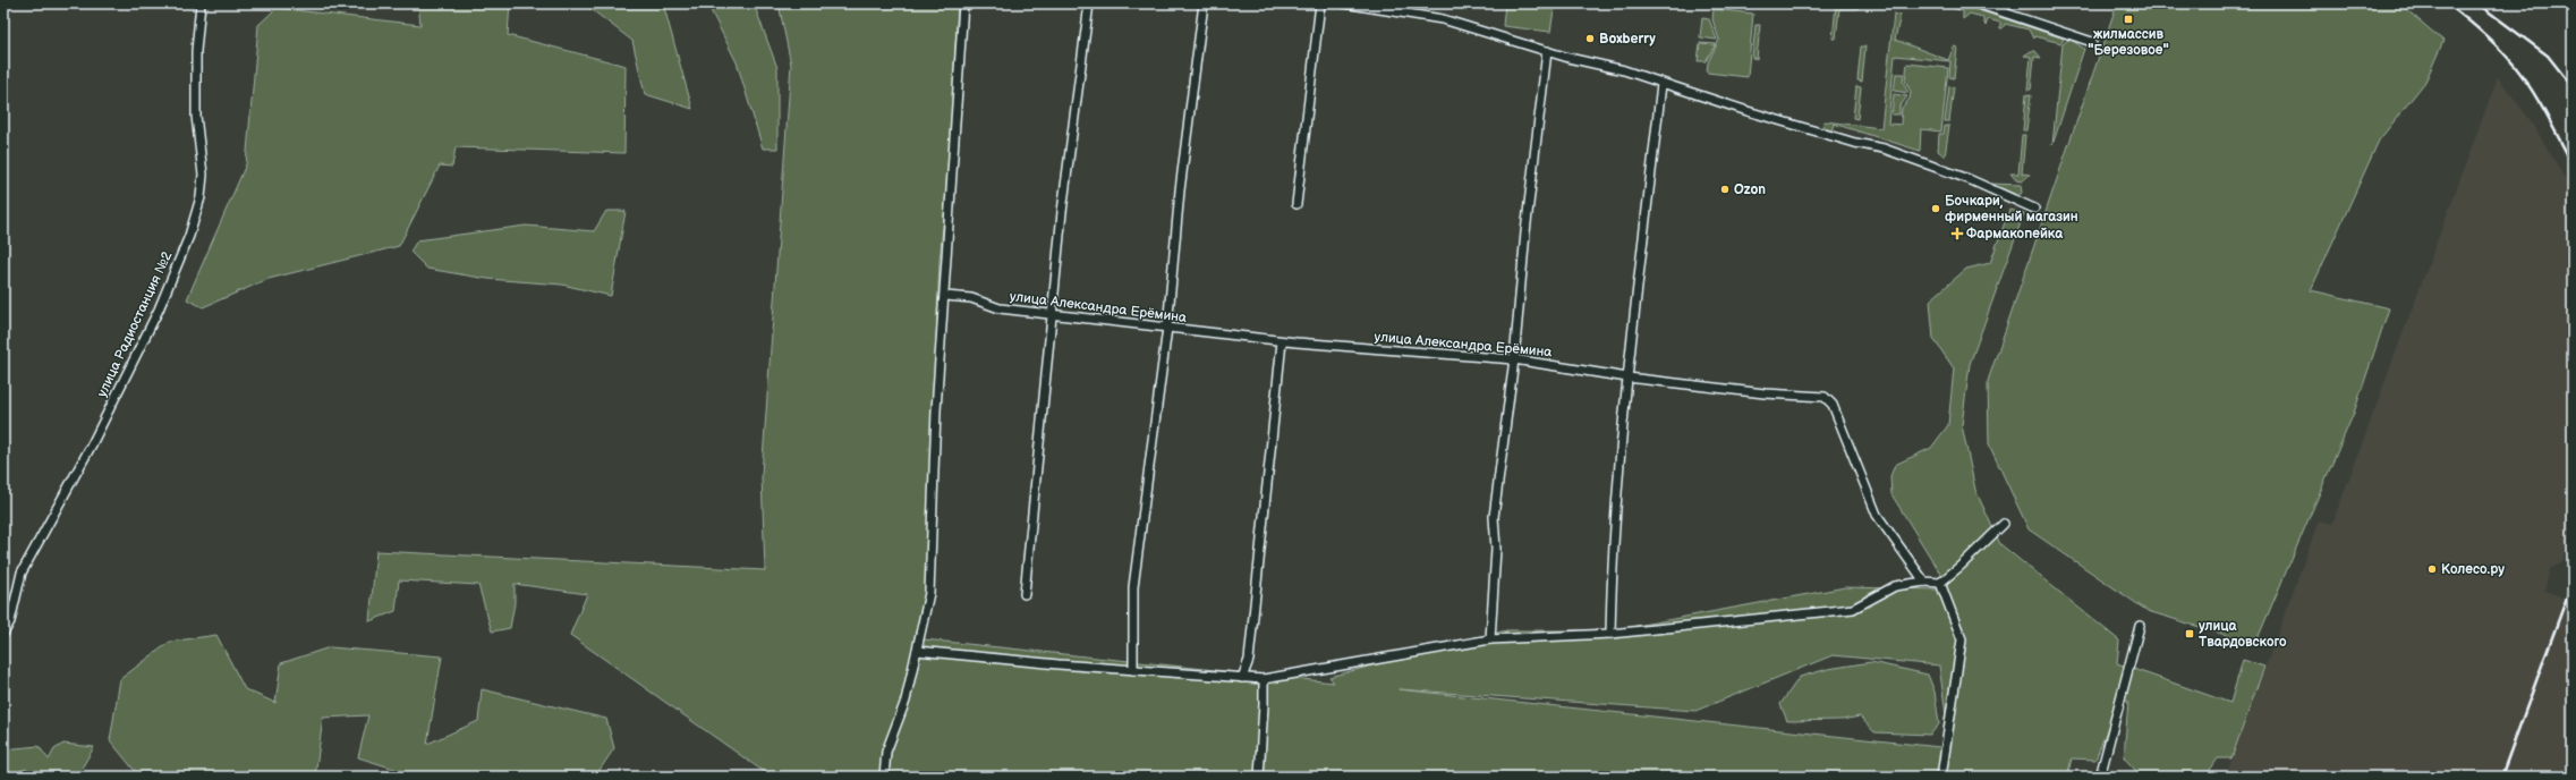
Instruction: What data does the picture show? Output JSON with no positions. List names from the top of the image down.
{
  "streets": {
    "street": ["улица Александра Ерёмина", "улица Радиостанция №2"]
  },
  "places": {
    "transit": ["жилмассив \"Березовое\"", "улица Твардовского"],
    "other": [
      "Boxberry",
      "Ozon",
      "Бочкари, фирменный магазин",
      "Колесо.ру"
    ],
    "health": ["Фармакопейка"]
  }
}
